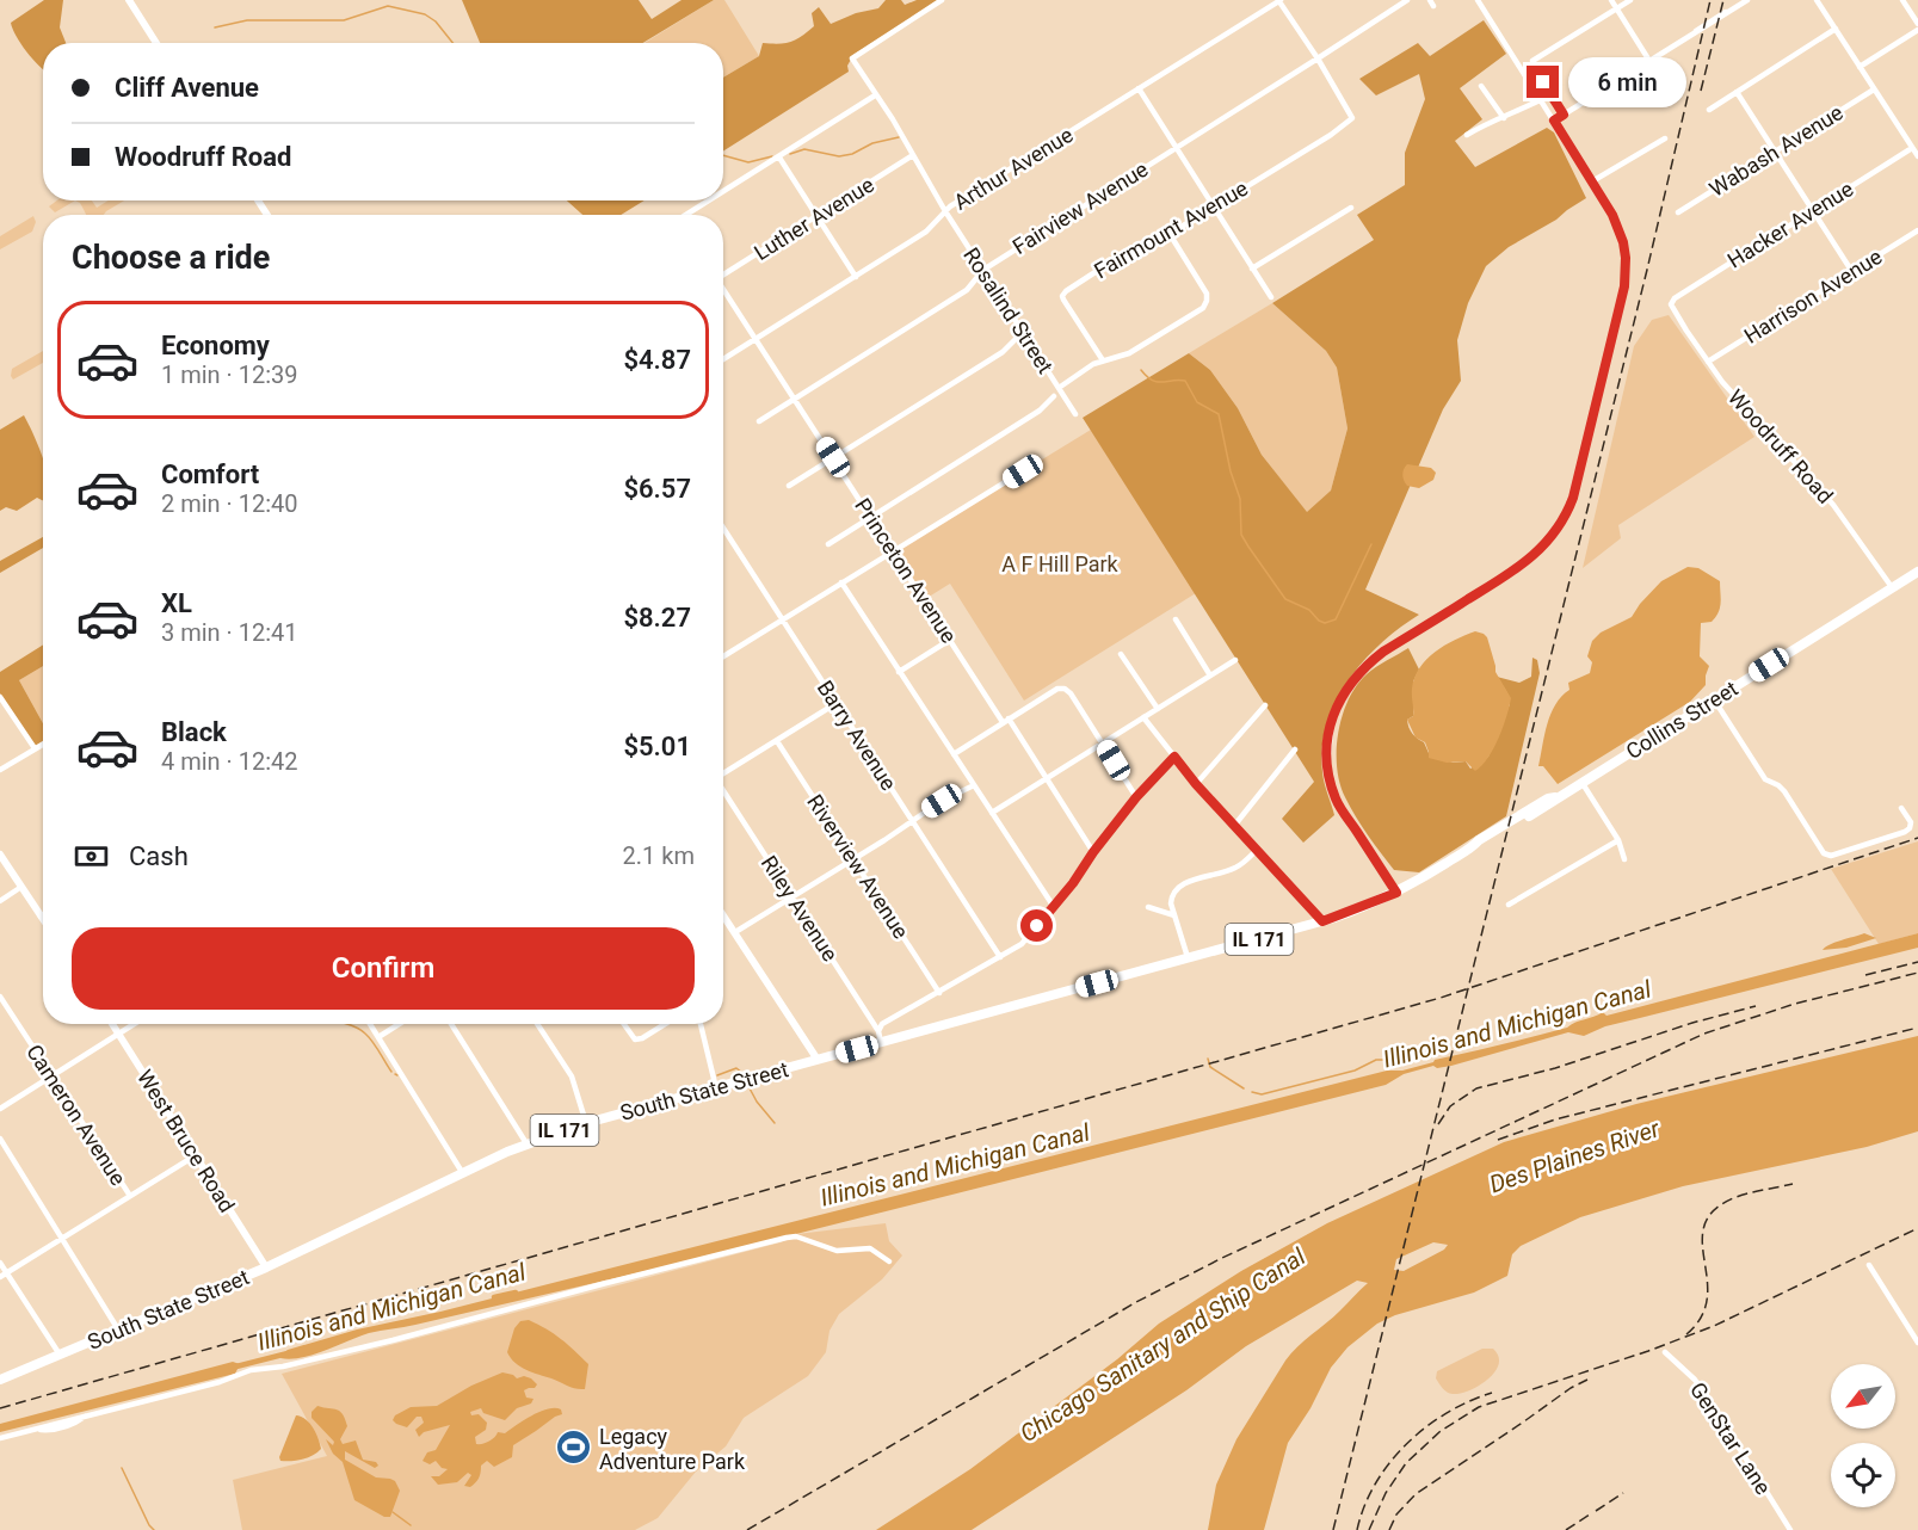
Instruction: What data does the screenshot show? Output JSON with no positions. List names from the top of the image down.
{
  "streets": {
    "main road": ["Collins Street", "IL 171", "South State Street"],
    "street": [
      "Wabash Avenue",
      "Arthur Avenue",
      "Fairview Avenue",
      "Luther Avenue",
      "Hacker Avenue",
      "Fairmount Avenue",
      "Harrison Avenue",
      "Rosalind Street",
      "Woodruff Road",
      "Princeton Avenue",
      "Barry Avenue",
      "Riverview Avenue",
      "Riley Avenue",
      "Cameron Avenue",
      "West Bruce Road",
      "GenStar Lane"
    ]
  },
  "crossings": [
    ["Arthur Avenue", "Rosalind Street"],
    ["Arthur Avenue", "Princeton Avenue"],
    ["Fairview Avenue", "Fairmount Avenue"],
    ["Fairview Avenue", "Rosalind Street"],
    ["Fairview Avenue", "Princeton Avenue"],
    ["Luther Avenue", "Rosalind Street"],
    ["Hacker Avenue", "Woodruff Road"],
    ["Harrison Avenue", "Woodruff Road"],
    ["Woodruff Road", "Collins Street"],
    ["Collins Street", "South State Street"],
    ["Riley Avenue", "South State Street"],
    ["South State Street", "West Bruce Road"]
  ],
  "water": ["Illinois and Michigan Canal", "Des Plaines River", "Chicago Sanitary and Ship Canal"],
  "parks": ["A F Hill Park"],
  "places": {
    "sports": ["Legacy Adventure Park"]
  },
  "north": "bottom left",
  "page": {
    "banner": ["Cliff Avenue", "Woodruff Road"],
    "bubble": "6 min",
    "heading": "Choose a ride",
    "list": [
      {
        "name": "Economy",
        "note": "1 min · 12:39",
        "value": "$4.87"
      },
      {
        "name": "Comfort",
        "note": "2 min · 12:40",
        "value": "$6.57"
      },
      {
        "name": "XL",
        "note": "3 min · 12:41",
        "value": "$8.27"
      },
      {
        "name": "Black",
        "note": "4 min · 12:42",
        "value": "$5.01"
      }
    ],
    "pay": ["Cash", "2.1 km"],
    "buttons": "Confirm"
  }
}
